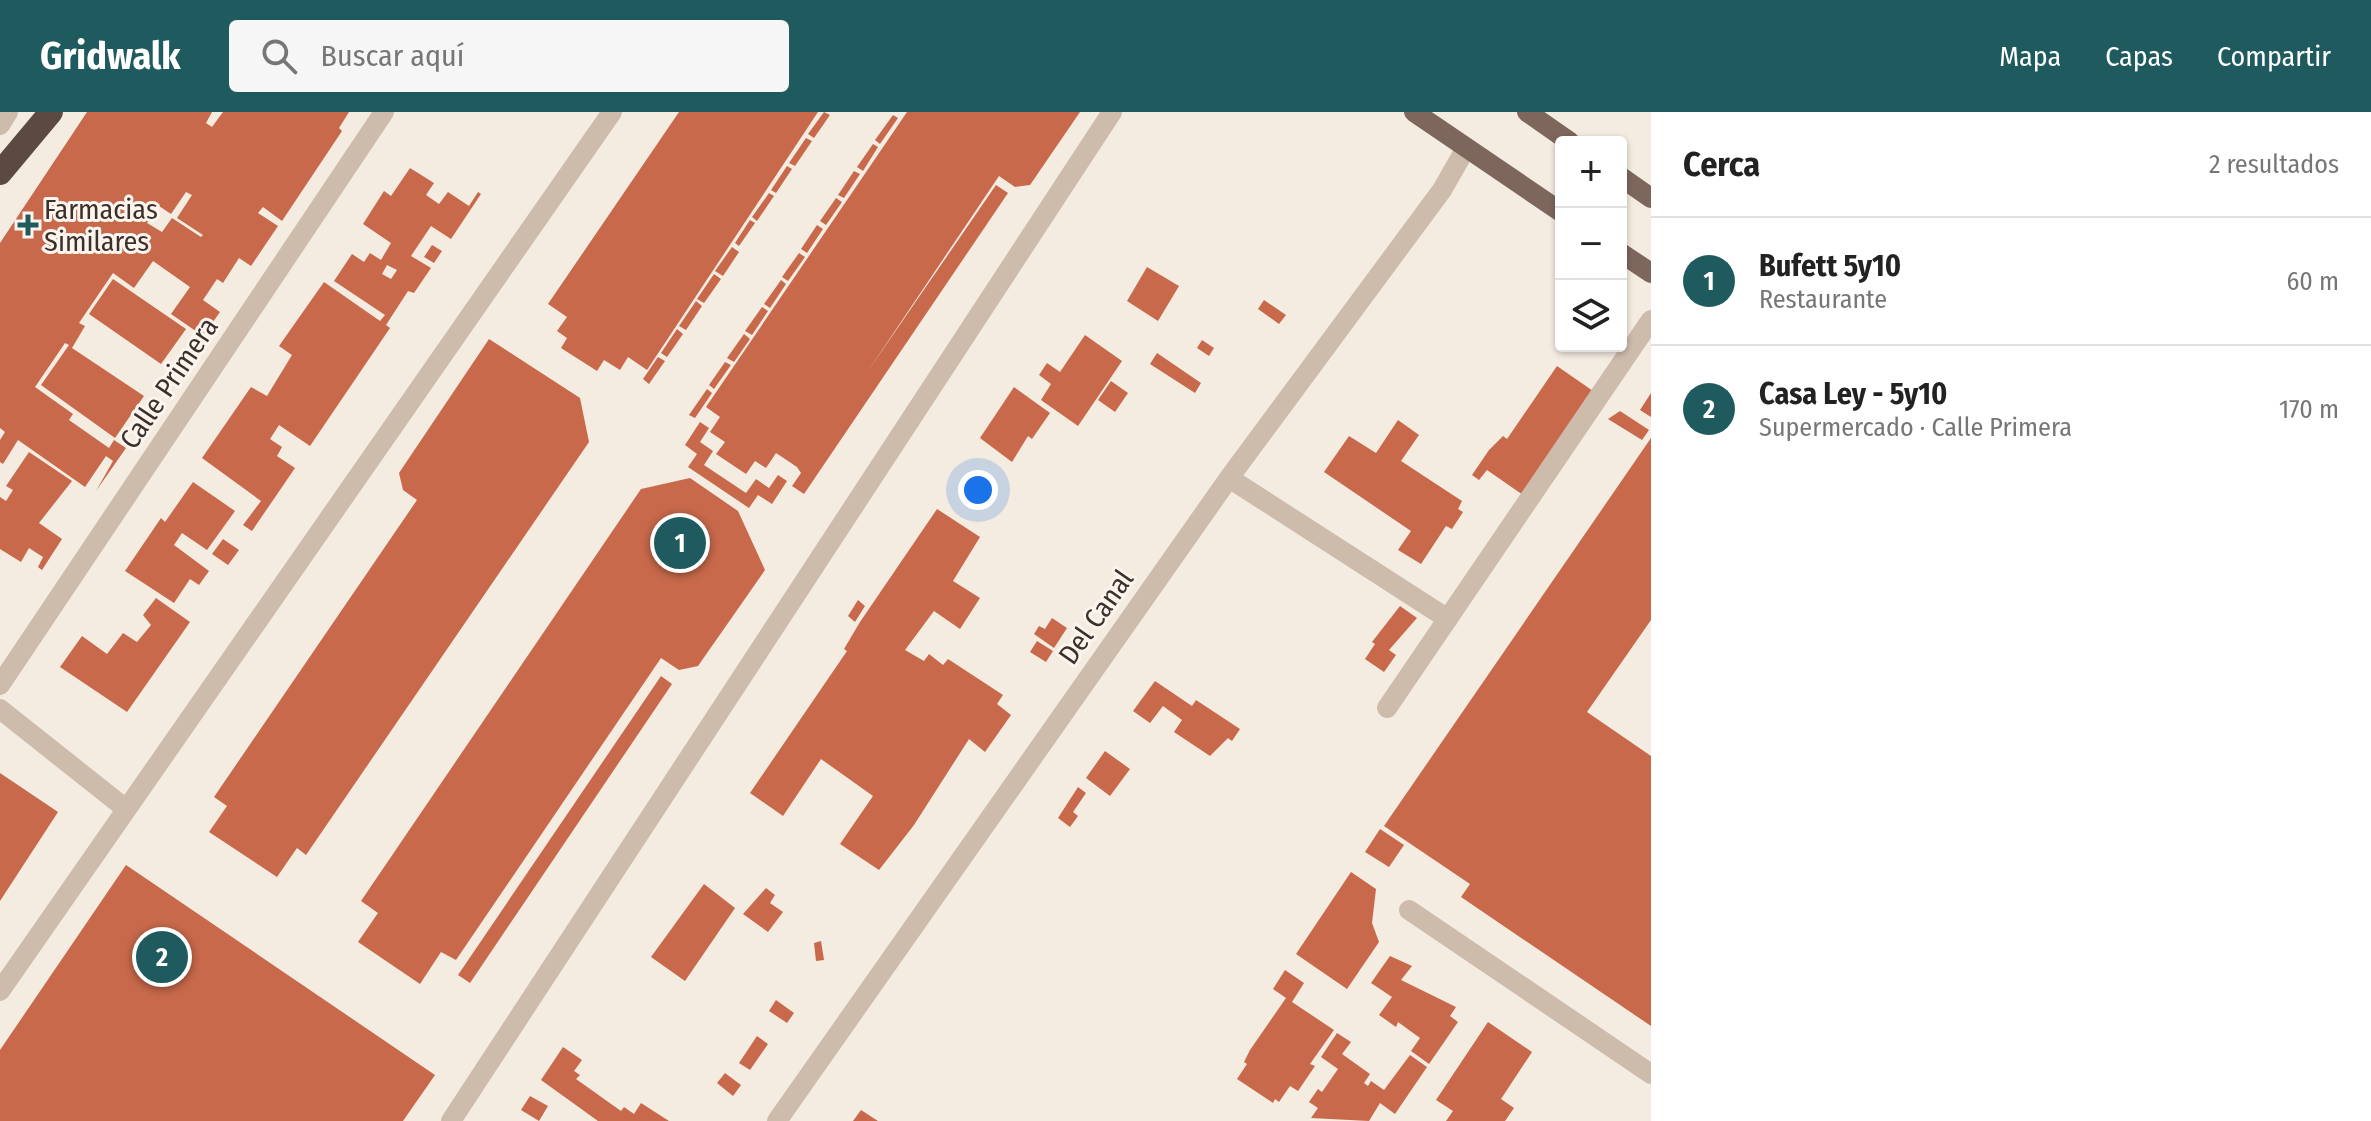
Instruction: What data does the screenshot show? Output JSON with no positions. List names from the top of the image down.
{
  "streets": {
    "street": ["Calle Primera", "Del Canal"]
  },
  "places": {
    "health": ["Farmacias Similares"]
  },
  "page": {
    "header": "Gridwalk",
    "search": "Buscar aquí",
    "nav": ["Mapa", "Capas", "Compartir"],
    "heading": ["Cerca", "2 resultados"],
    "map_buttons": ["+", "−"],
    "list": [
      {
        "mark": "1",
        "name": "Bufett 5y10",
        "note": "Restaurante",
        "value": "60 m"
      },
      {
        "mark": "2",
        "name": "Casa Ley - 5y10",
        "note": "Supermercado · Calle Primera",
        "value": "170 m"
      }
    ],
    "pins": ["1", "2"]
  }
}
